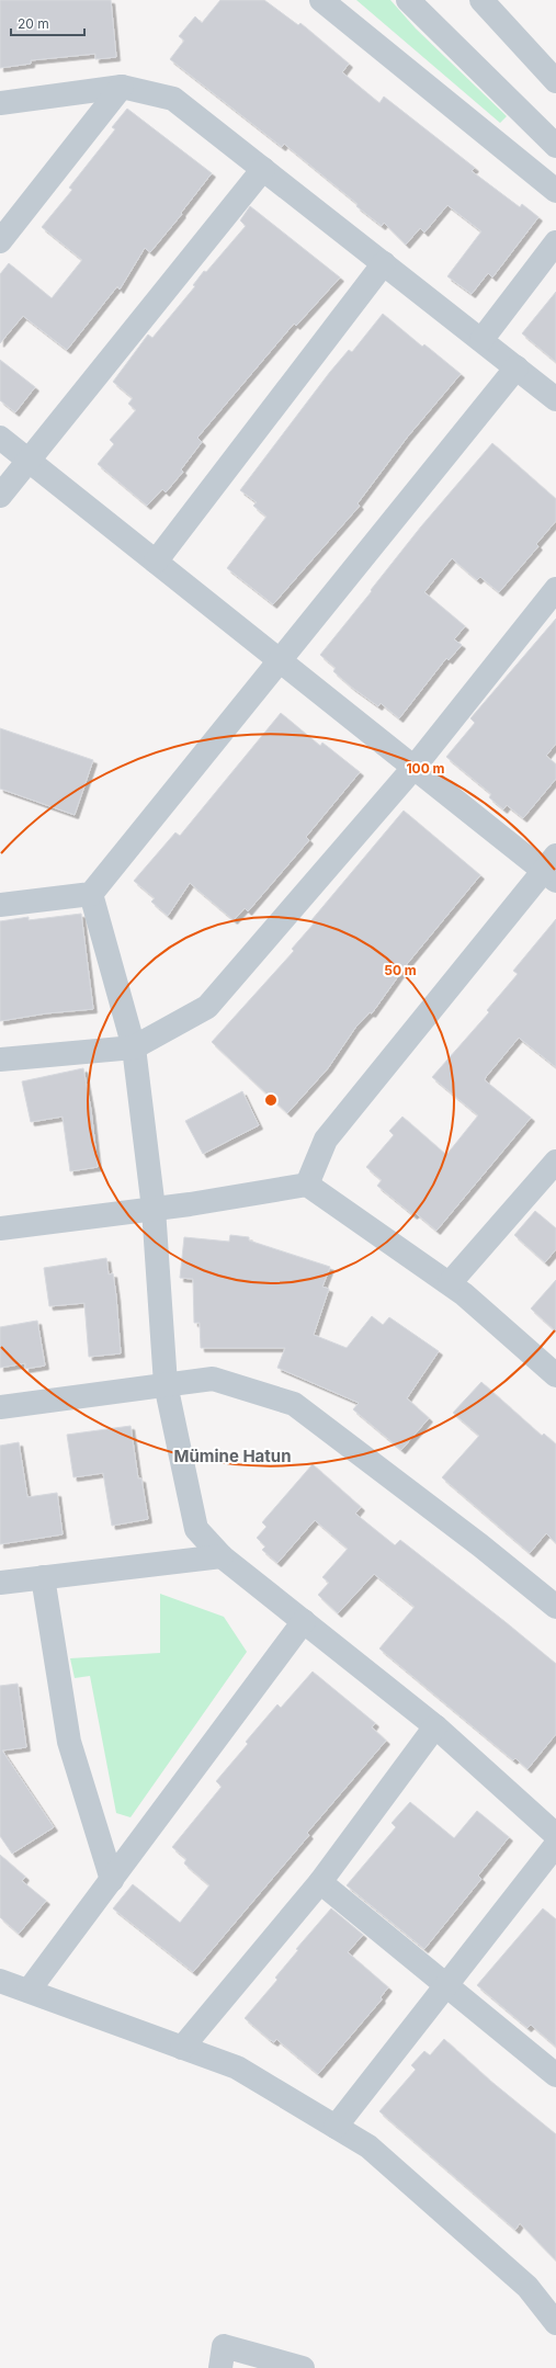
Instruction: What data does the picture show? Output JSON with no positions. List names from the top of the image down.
{
  "districts": ["Mümine Hatun"],
  "scale_bar": "20 m",
  "rings": ["100 m", "50 m"]
}
